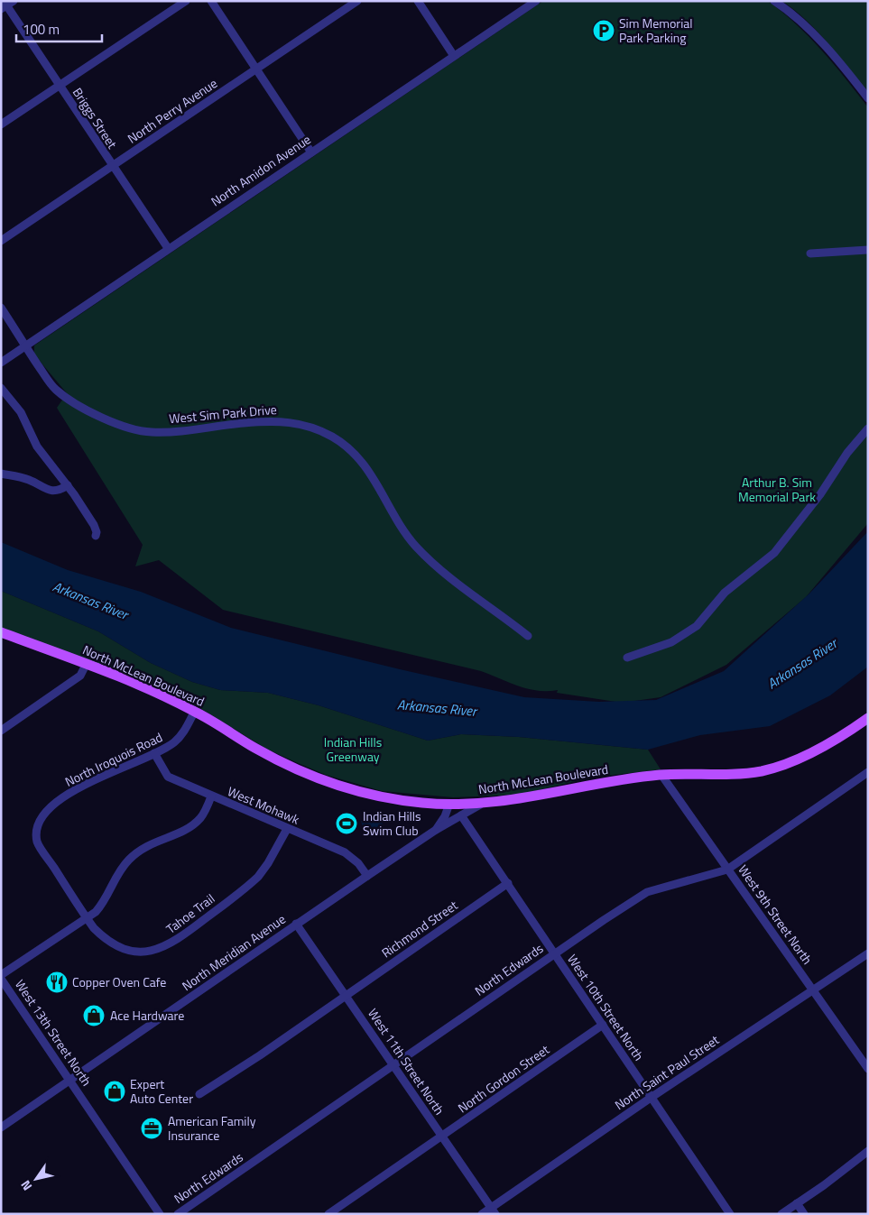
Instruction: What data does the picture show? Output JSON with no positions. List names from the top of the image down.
{
  "streets": {
    "main road": ["North McLean Boulevard"],
    "street": [
      "North Perry Avenue",
      "Briggs Street",
      "North Amidon Avenue",
      "West Sim Park Drive",
      "North Iroquois Road",
      "West Mohawk",
      "Tahoe Trail",
      "West 9th Street North",
      "Richmond Street",
      "North Meridian Avenue",
      "North Edwards",
      "West 10th Street North",
      "West 13th Street North",
      "West 11th Street North",
      "North Saint Paul Street",
      "North Gordon Street"
    ]
  },
  "crossings": [
    ["North Perry Avenue", "Briggs Street"],
    ["Briggs Street", "North Amidon Avenue"],
    ["North Amidon Avenue", "West Sim Park Drive"],
    ["North McLean Boulevard", "North Iroquois Road"],
    ["North McLean Boulevard", "West 9th Street North"],
    ["North McLean Boulevard", "North Meridian Avenue"],
    ["North Iroquois Road", "West Mohawk"],
    ["North Iroquois Road", "Tahoe Trail"],
    ["West Mohawk", "Tahoe Trail"],
    ["West Mohawk", "North Meridian Avenue"],
    ["West 9th Street North", "North Edwards"],
    ["West 9th Street North", "North Saint Paul Street"],
    ["Richmond Street", "West 10th Street North"],
    ["Richmond Street", "West 11th Street North"],
    ["North Meridian Avenue", "West 10th Street North"],
    ["North Meridian Avenue", "West 13th Street North"],
    ["North Meridian Avenue", "West 11th Street North"],
    ["North Edwards", "West 10th Street North"],
    ["North Edwards", "West 11th Street North"],
    ["West 10th Street North", "North Saint Paul Street"],
    ["West 10th Street North", "North Gordon Street"],
    ["West 11th Street North", "North Saint Paul Street"],
    ["West 11th Street North", "North Gordon Street"]
  ],
  "water": ["Arkansas River"],
  "parks": ["Arthur B. Sim Memorial Park", "Indian Hills Greenway"],
  "places": {
    "parking": ["Sim Memorial Park Parking"],
    "sports": ["Indian Hills Swim Club"],
    "restaurant": ["Copper Oven Cafe"],
    "shop": ["Ace Hardware", "Expert Auto Center"],
    "office": ["American Family Insurance"]
  },
  "scale_bar": "100 m",
  "north": "bottom left"
}
